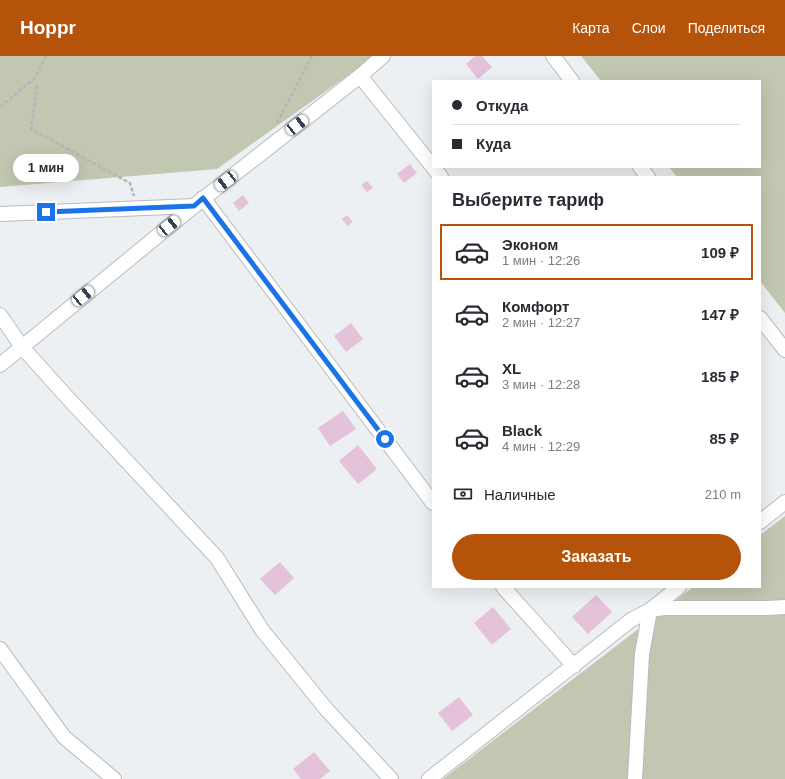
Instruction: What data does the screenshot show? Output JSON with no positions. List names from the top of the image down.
{
  "page": {
    "header": "Hoppr",
    "nav": ["Карта", "Слои", "Поделиться"],
    "banner": ["Откуда", "Куда"],
    "bubble": "1 мин",
    "heading": "Выберите тариф",
    "list": [
      {
        "name": "Эконом",
        "note": "1 мин · 12:26",
        "value": "109 ₽"
      },
      {
        "name": "Комфорт",
        "note": "2 мин · 12:27",
        "value": "147 ₽"
      },
      {
        "name": "XL",
        "note": "3 мин · 12:28",
        "value": "185 ₽"
      },
      {
        "name": "Black",
        "note": "4 мин · 12:29",
        "value": "85 ₽"
      }
    ],
    "pay": ["Наличные", "210 m"],
    "buttons": "Заказать"
  }
}
